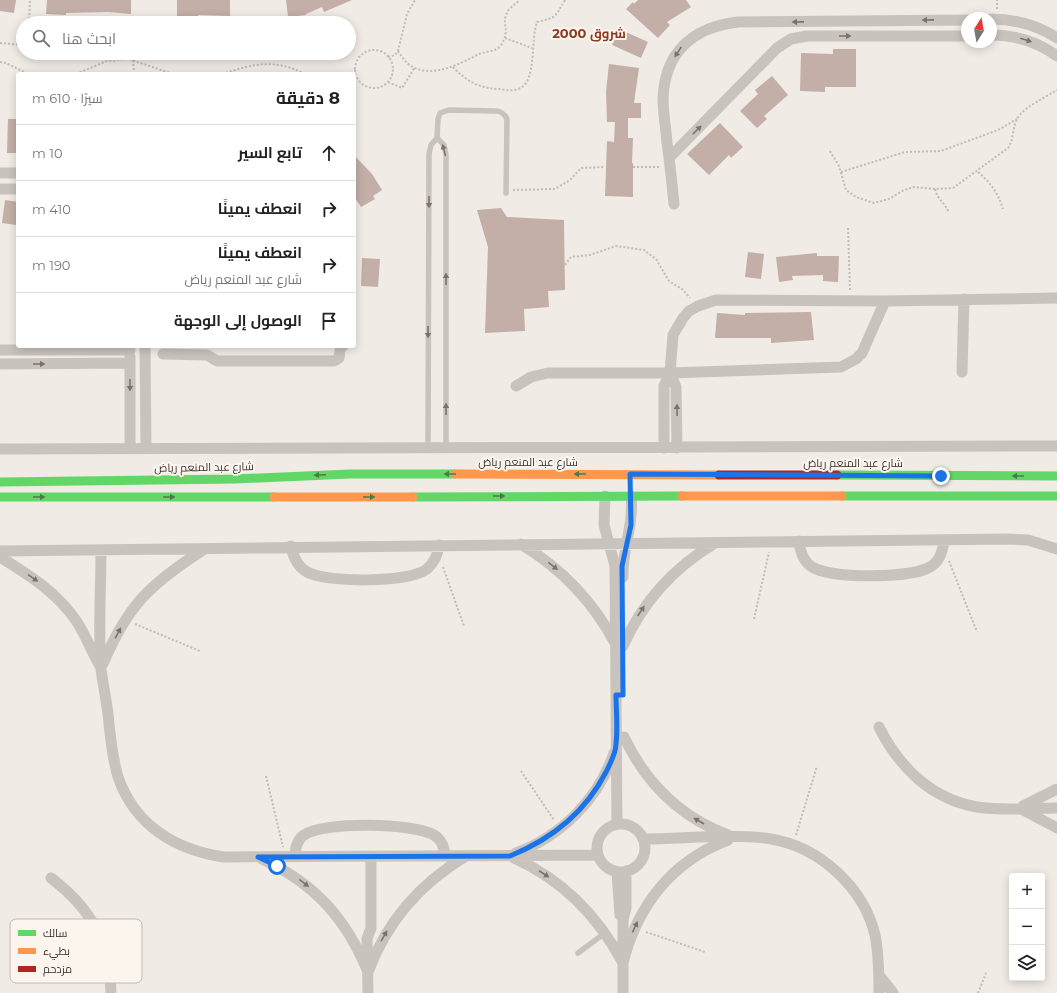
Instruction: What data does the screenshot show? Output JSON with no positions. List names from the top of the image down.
{
  "streets": {
    "street": ["شارع عبد المنعم رياض"]
  },
  "districts": ["شروق 2000"],
  "legend": ["سالك", "بطيء", "مزدحم"],
  "north": "top",
  "page": {
    "search": "ابحث هنا",
    "heading": ["8 دقيقة", "سيرًا · 610 m"],
    "list": [
      ["تابع السير", "10 m"],
      ["انعطف يمينًا", "410 m"],
      ["انعطف يمينًا", "شارع عبد المنعم رياض", "190 m"],
      "الوصول إلى الوجهة"
    ],
    "map_buttons": ["+", "−"]
  }
}
